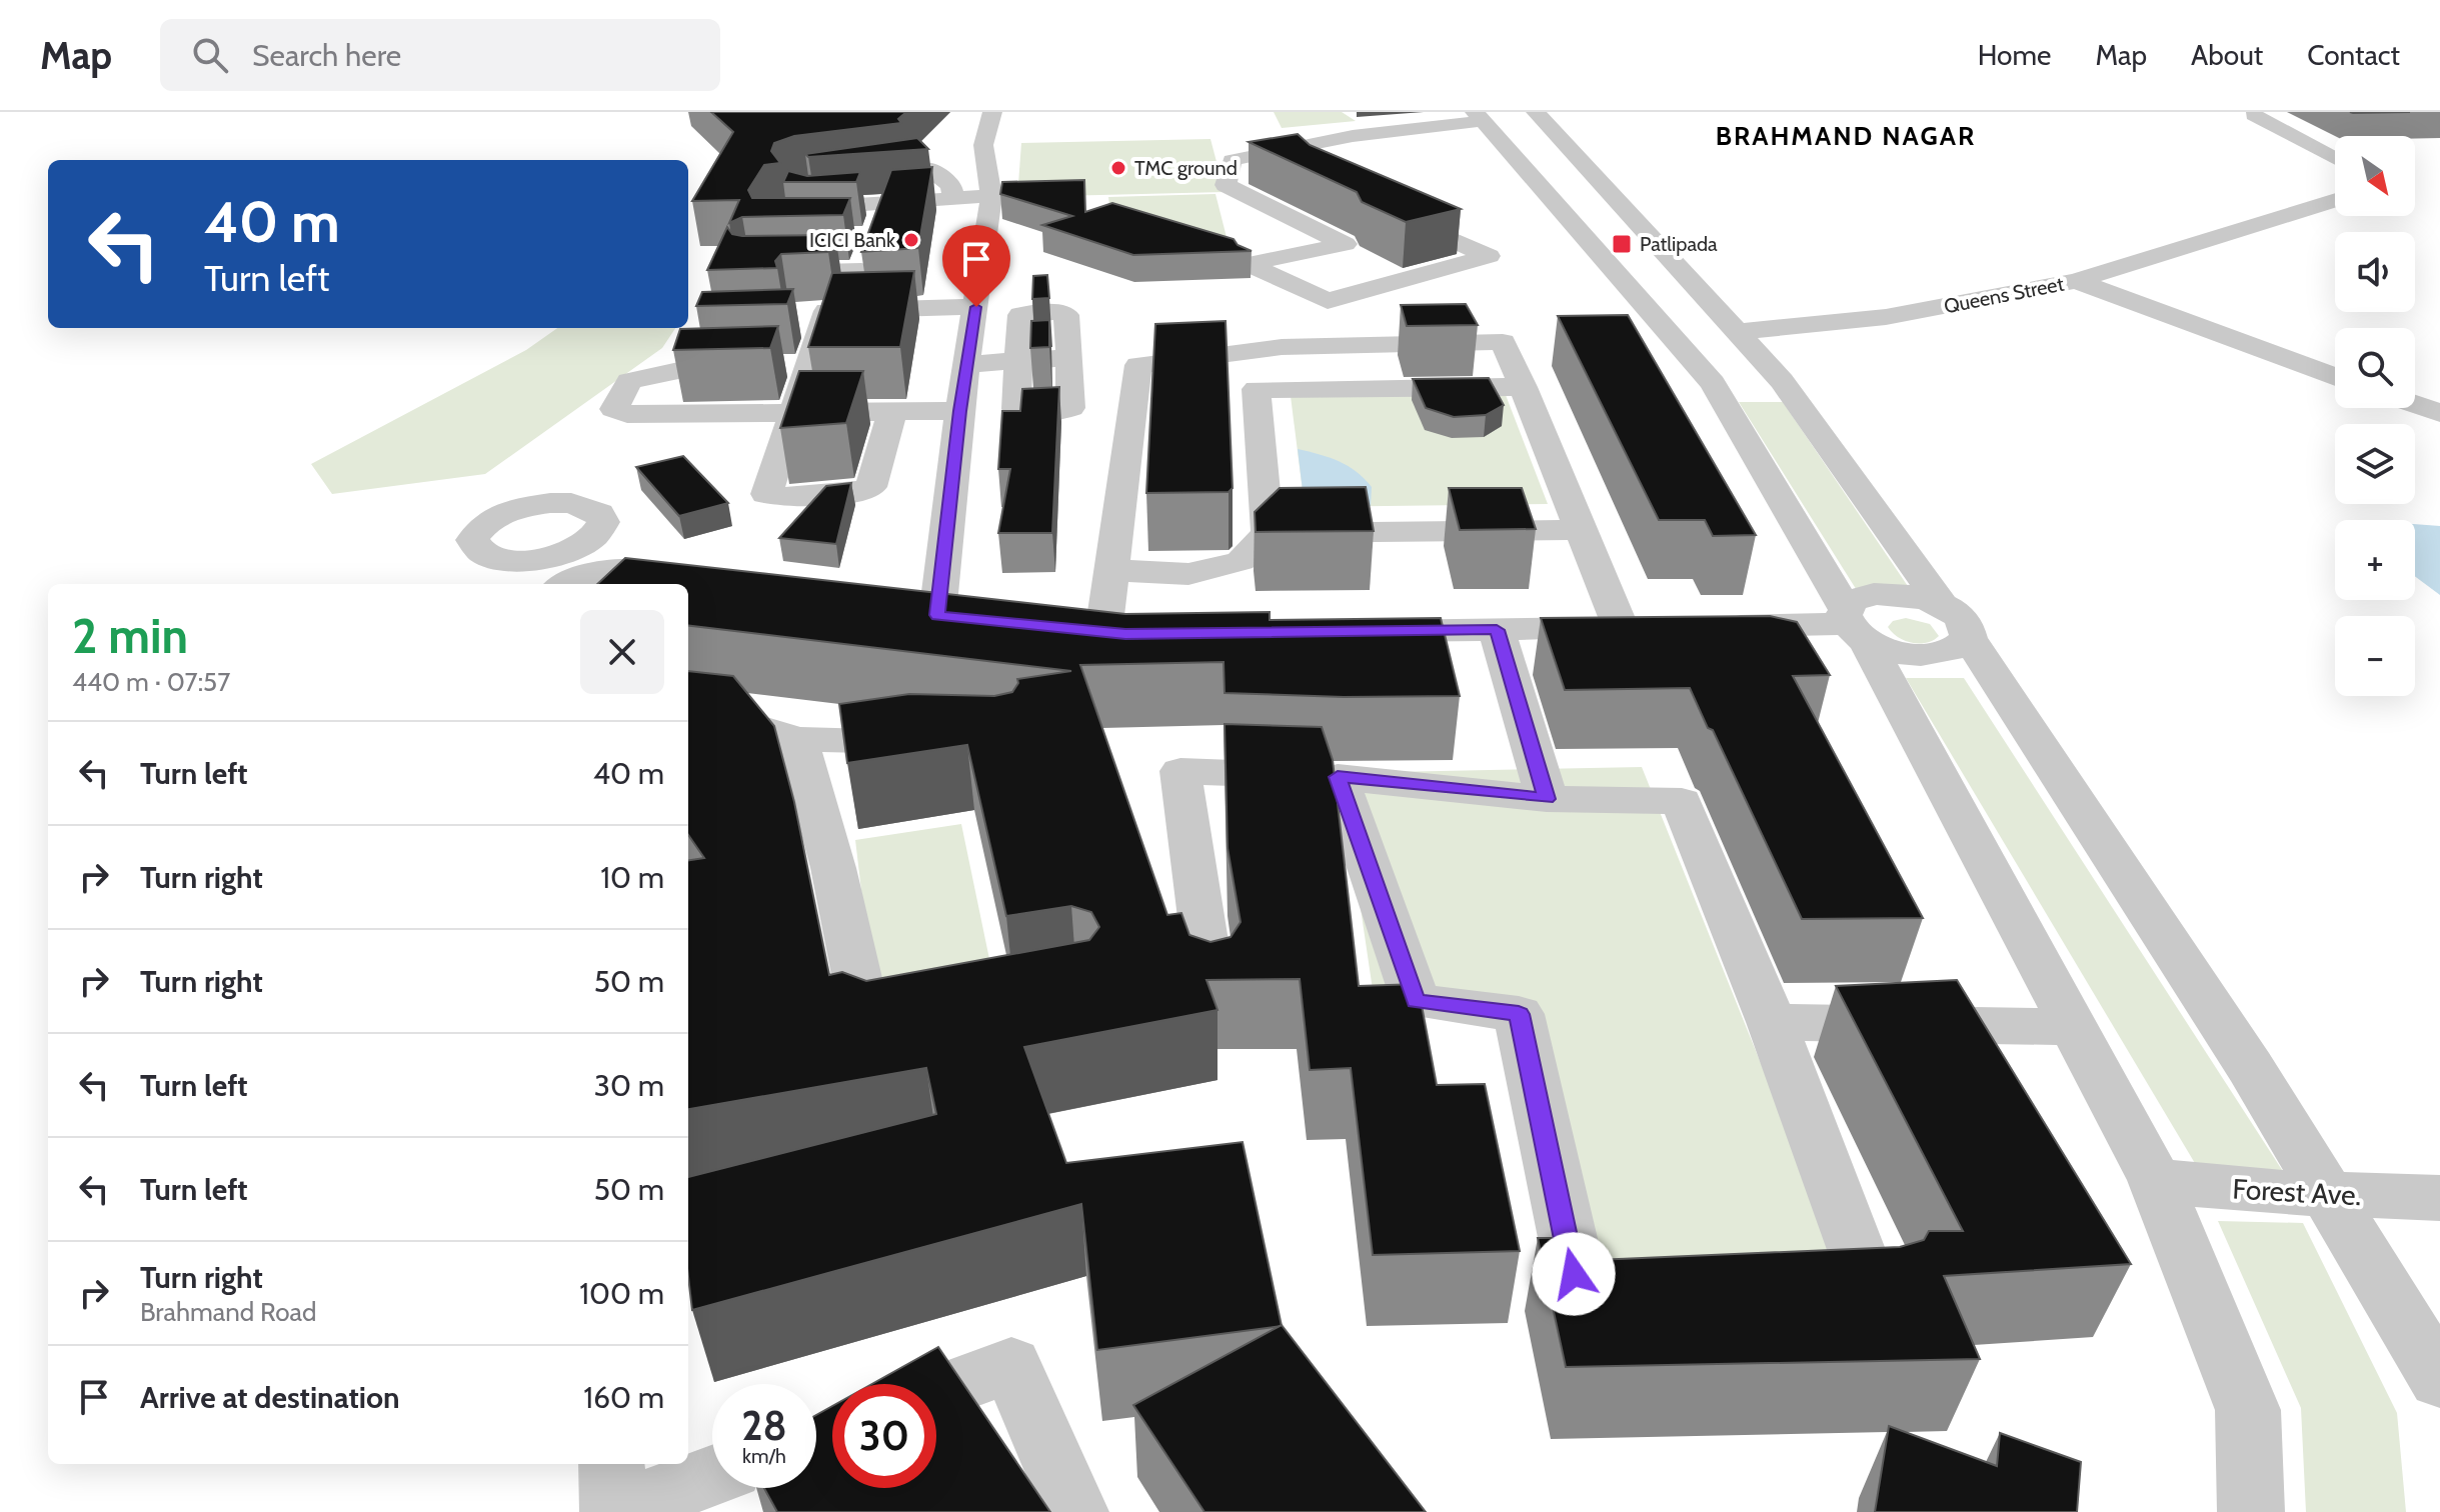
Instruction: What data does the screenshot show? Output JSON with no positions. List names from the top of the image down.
{
  "streets": {
    "street": ["Queens Street", "Forest Ave."]
  },
  "districts": ["BRAHMAND NAGAR"],
  "places": {
    "other": ["TMC ground", "ICICI Bank"],
    "transit": ["Patlipada"]
  },
  "north": "bottom right",
  "page": {
    "header": "Map",
    "search": "Search here",
    "nav": [
      "Home",
      "Map",
      "About",
      "Contact"
    ],
    "map_buttons": ["+", "−"],
    "turn": ["40 m", "Turn left"],
    "heading": ["2 min", "440 m · 07:57"],
    "list": [
      {
        "name": "Turn left",
        "value": "40 m"
      },
      {
        "name": "Turn right",
        "value": "10 m"
      },
      {
        "name": "Turn right",
        "value": "50 m"
      },
      {
        "name": "Turn left",
        "value": "30 m"
      },
      {
        "name": "Turn left",
        "value": "50 m"
      },
      {
        "name": "Turn right",
        "note": "Brahmand Road",
        "value": "100 m"
      },
      {
        "name": "Arrive at destination",
        "value": "160 m"
      }
    ],
    "speed": "28 km/h",
    "limit": "30"
  }
}
